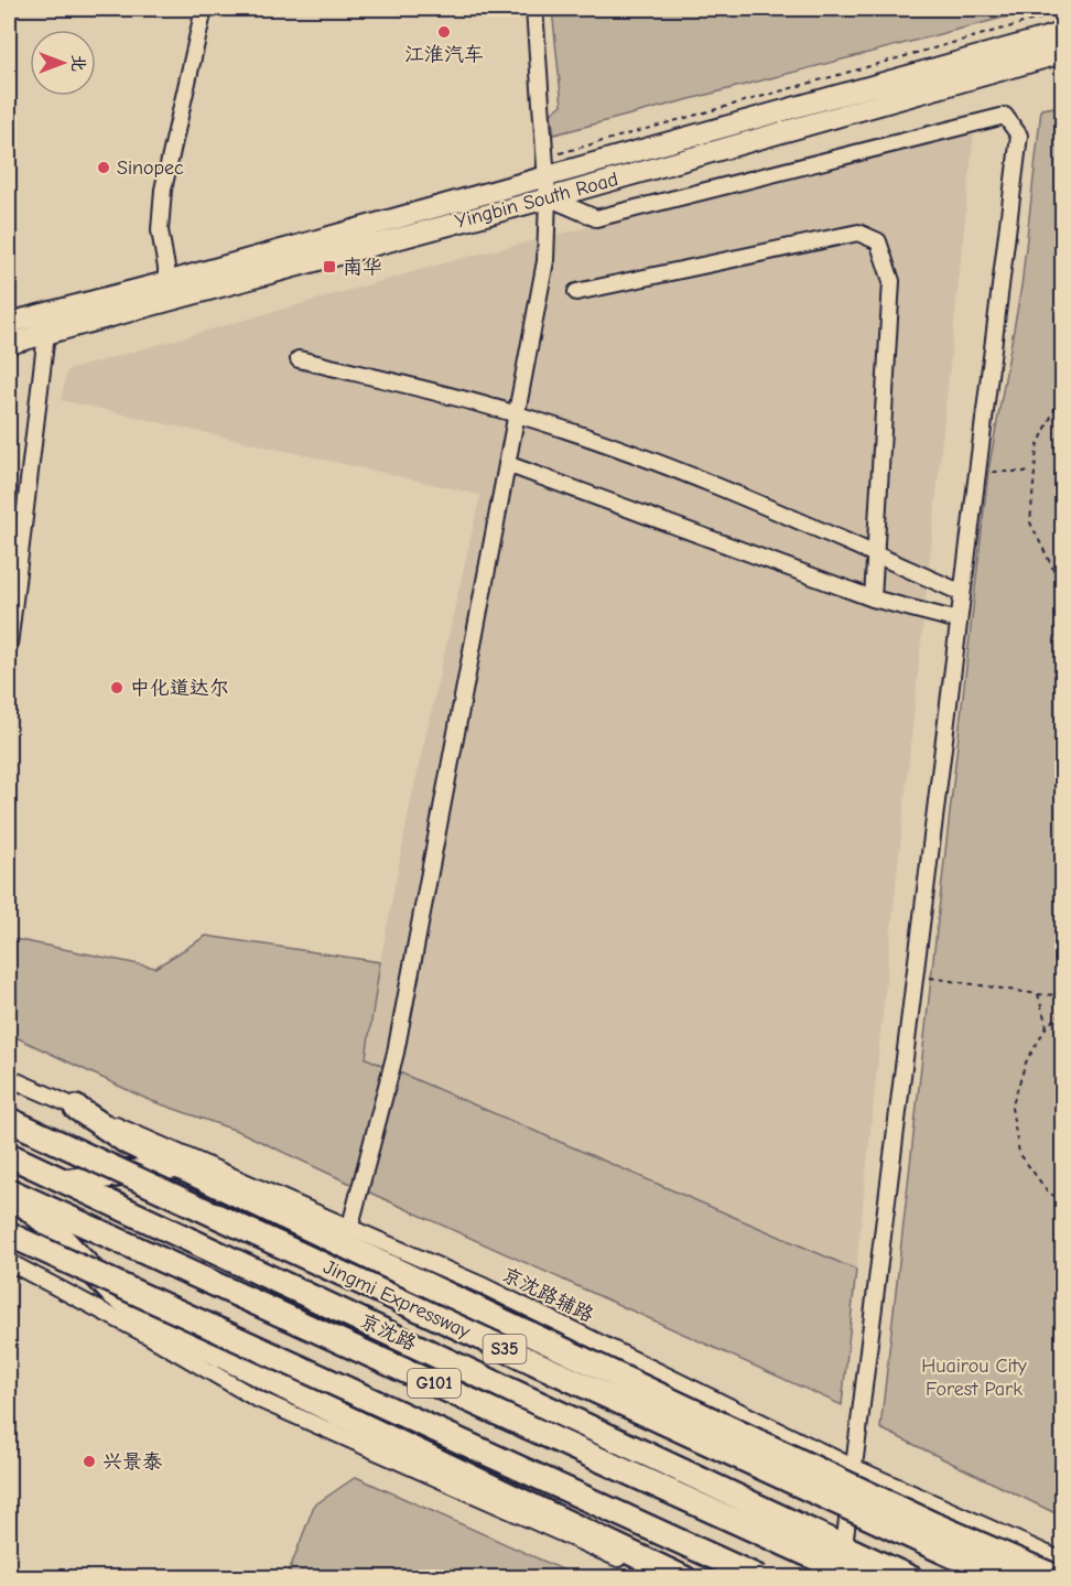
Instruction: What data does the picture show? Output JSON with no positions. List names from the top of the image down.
{
  "streets": {
    "highway": [
      "Jingmi Expressway",
      "京沈路",
      "S35",
      "G101"
    ],
    "main road": ["Yingbin South Road"],
    "street": ["京沈路辅路"]
  },
  "parks": ["Huairou City Forest Park"],
  "places": {
    "other": [
      "江淮汽车",
      "Sinopec",
      "中化道达尔",
      "兴景泰"
    ],
    "transit": ["南华"]
  },
  "north": "right"
}
